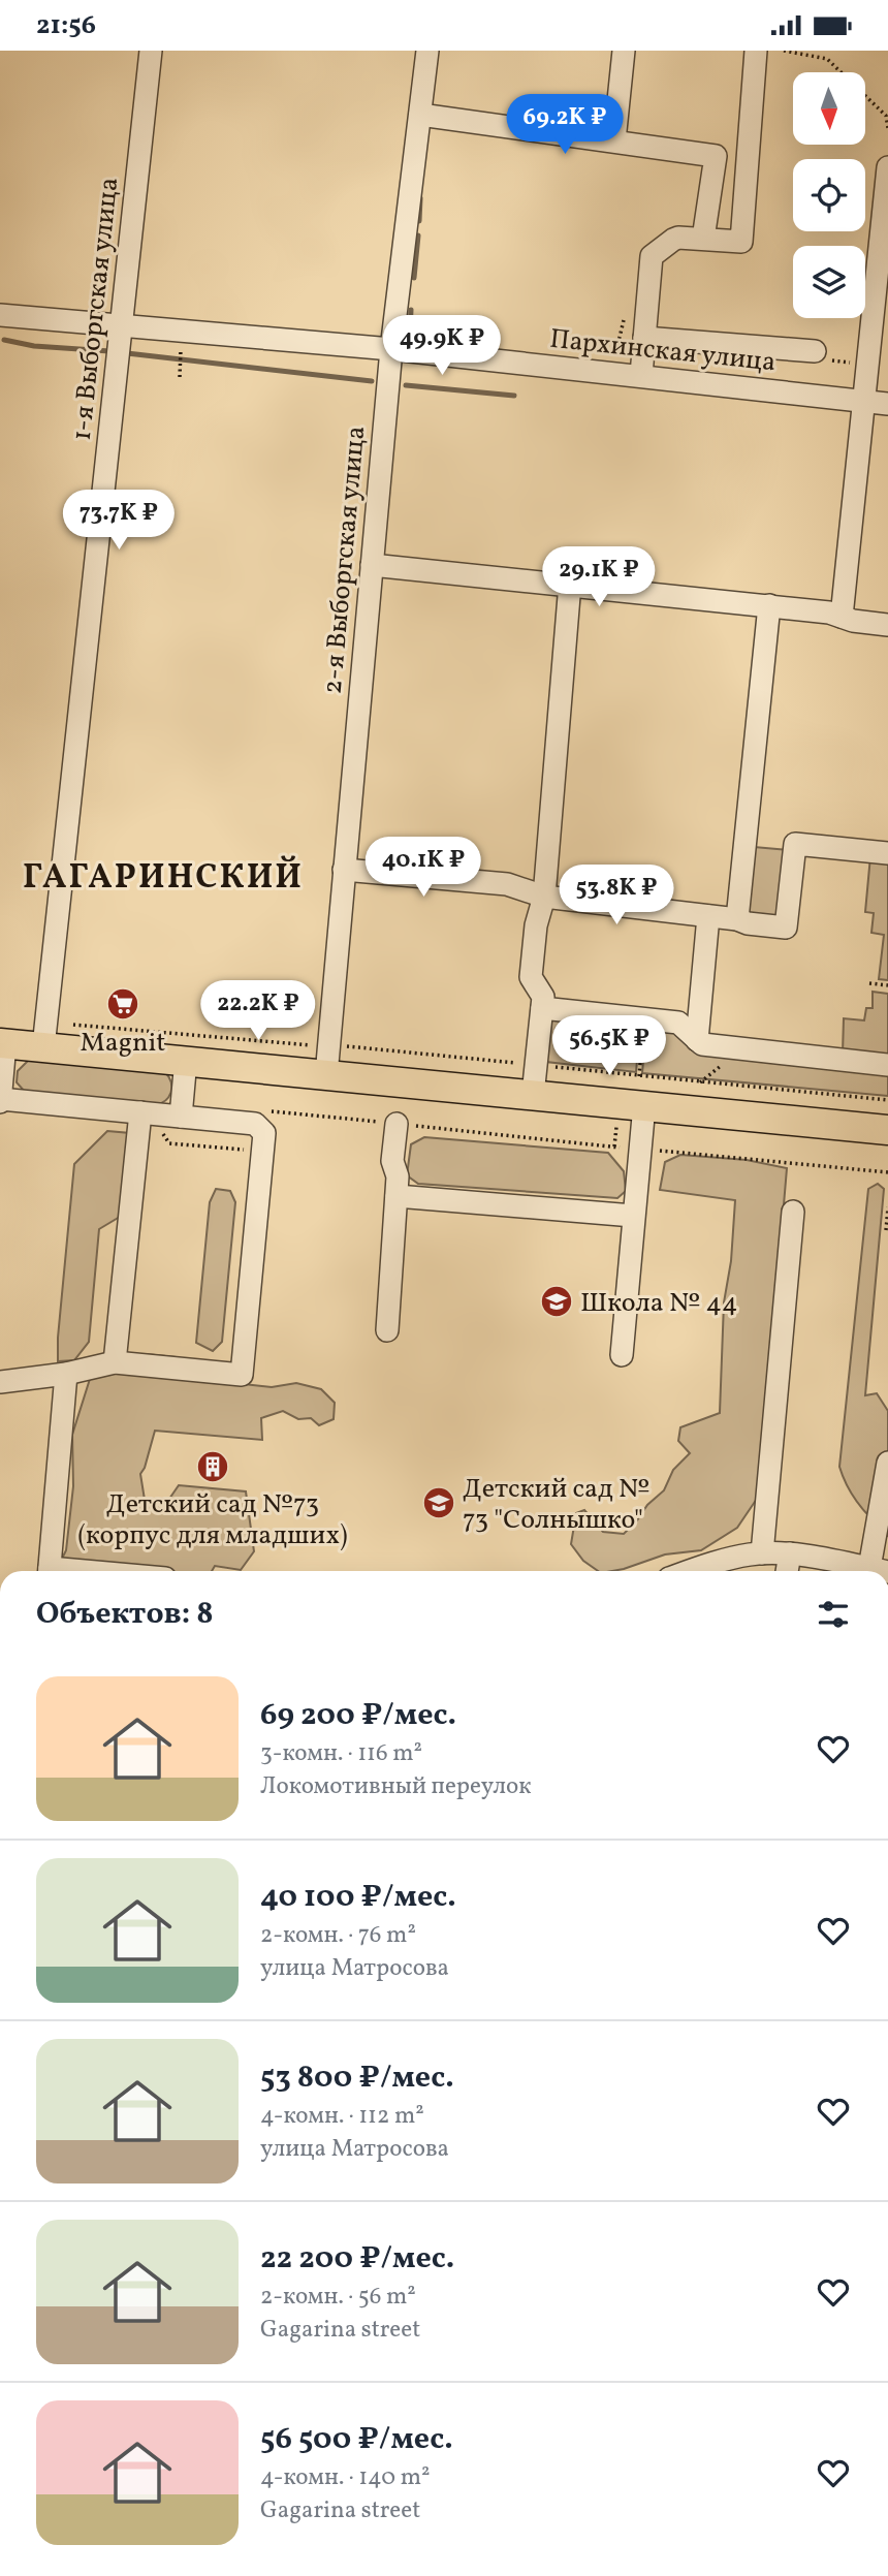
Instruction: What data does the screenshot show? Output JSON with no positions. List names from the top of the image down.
{
  "streets": {
    "street": ["1-я Выборгская улица", "Пархинская улица", "2-я Выборгская улица"]
  },
  "crossings": [
    ["1-я Выборгская улица", "Пархинская улица"],
    ["Пархинская улица", "2-я Выборгская улица"]
  ],
  "districts": ["ГАГАРИНСКИЙ"],
  "places": {
    "supermarket": ["Magnit"],
    "school or university": ["Школа № 44", "Детский сад № 73 \"Солнышко\""],
    "building": ["Детский сад №73 (корпус для младших)"]
  },
  "north": "bottom",
  "page": {
    "status": "21:56",
    "price": [
      "69.2K ₽",
      "49.9K ₽",
      "73.7K ₽",
      "29.1K ₽",
      "40.1K ₽",
      "53.8K ₽",
      "22.2K ₽",
      "56.5K ₽"
    ],
    "heading": "Объектов: 8",
    "list": [
      {
        "name": "69 200 ₽/мес.",
        "note": "3-комн. · 116 m² · Локомотивный переулок"
      },
      {
        "name": "40 100 ₽/мес.",
        "note": "2-комн. · 76 m² · улица Матросова"
      },
      {
        "name": "53 800 ₽/мес.",
        "note": "4-комн. · 112 m² · улица Матросова"
      },
      {
        "name": "22 200 ₽/мес.",
        "note": "2-комн. · 56 m² · Gagarina street"
      },
      {
        "name": "56 500 ₽/мес.",
        "note": "4-комн. · 140 m² · Gagarina street"
      }
    ]
  }
}
